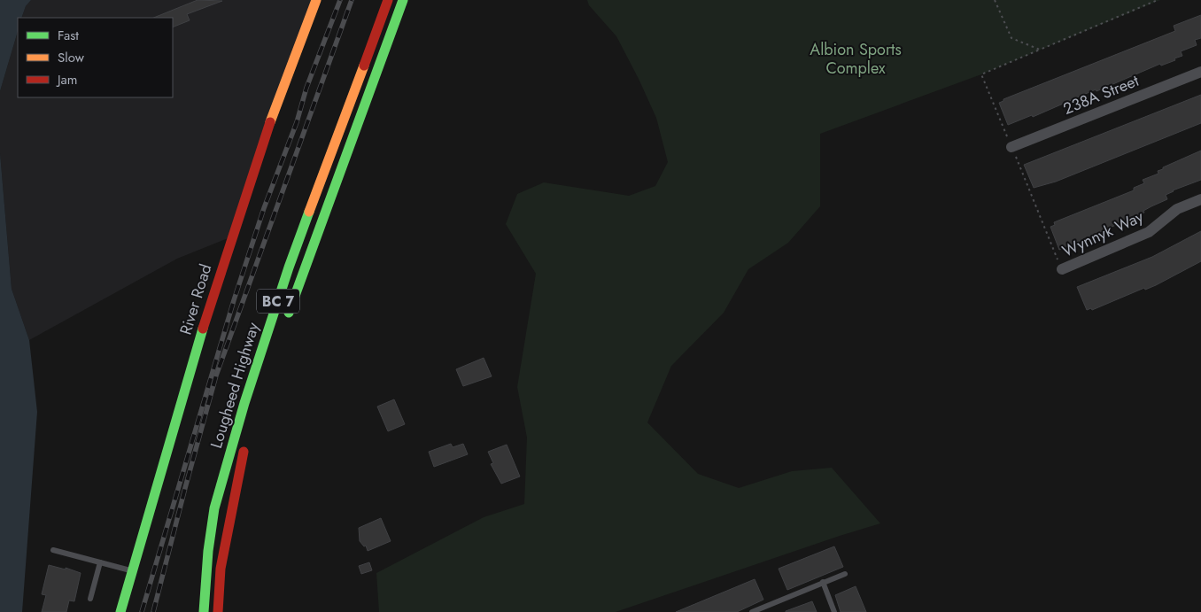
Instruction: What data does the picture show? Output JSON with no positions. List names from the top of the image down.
{
  "streets": {
    "main road": ["River Road", "BC 7", "Lougheed Highway"],
    "street": ["238A Street", "Wynnyk Way"]
  },
  "parks": ["Albion Sports Complex"],
  "legend": ["Fast", "Slow", "Jam"]
}
